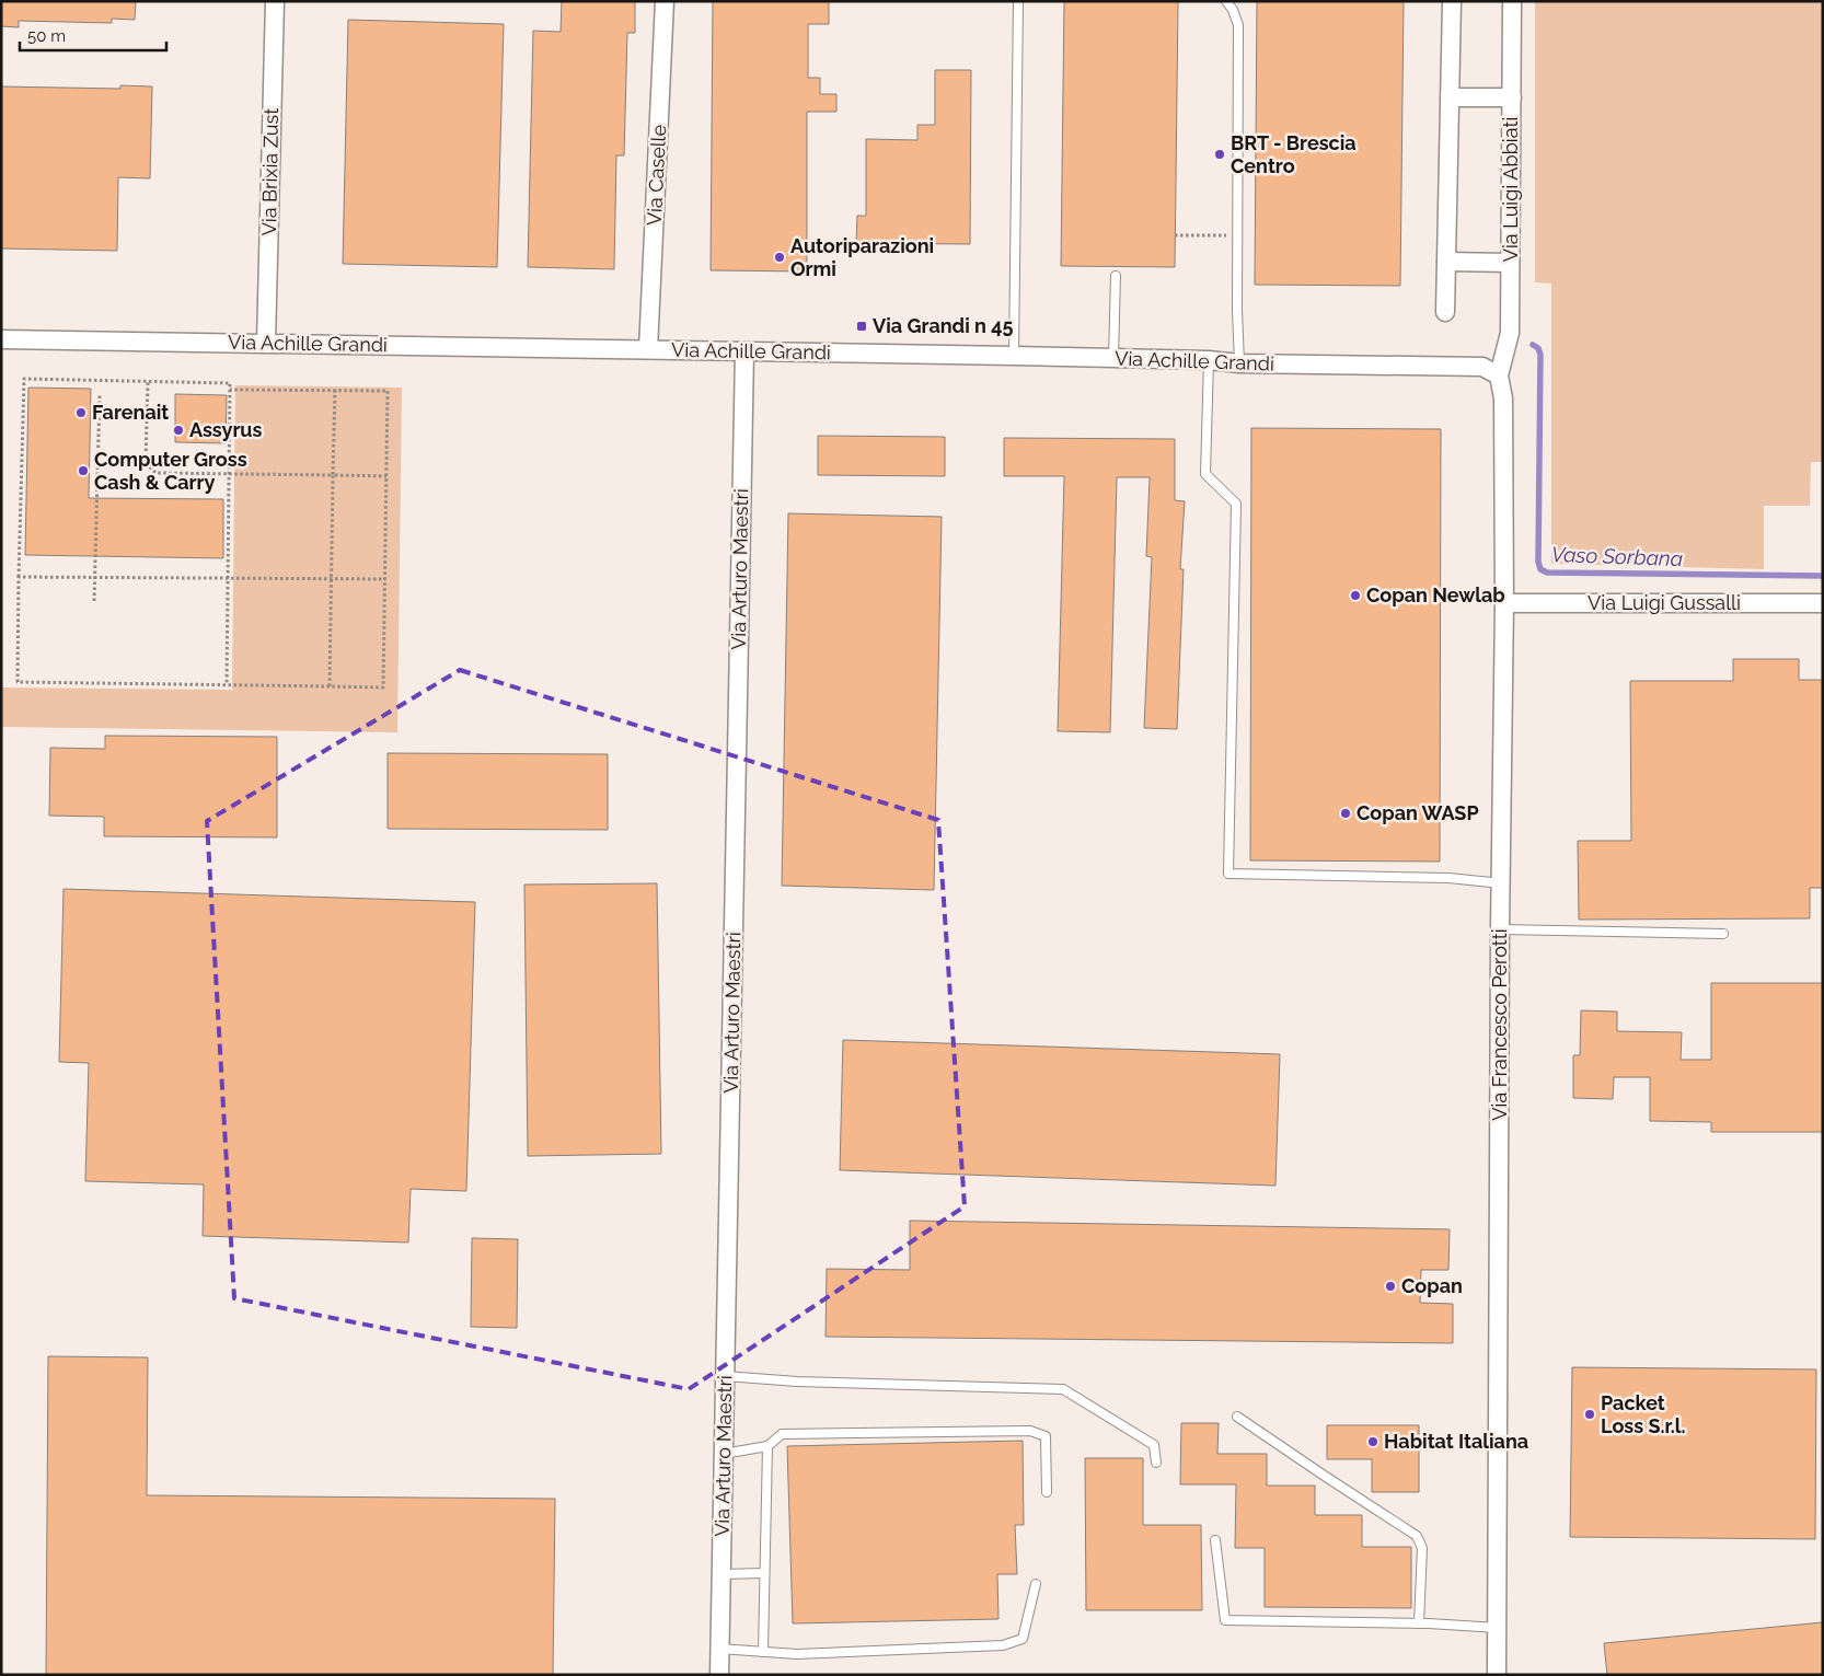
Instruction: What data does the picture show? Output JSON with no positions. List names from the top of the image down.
{
  "streets": {
    "street": [
      "Via Brixia Zust",
      "Via Caselle",
      "Via Luigi Abbiati",
      "Via Achille Grandi",
      "Via Arturo Maestri",
      "Via Luigi Gussalli",
      "Via Francesco Perotti"
    ]
  },
  "crossings": [
    ["Via Brixia Zust", "Via Achille Grandi"],
    ["Via Caselle", "Via Achille Grandi"],
    ["Via Luigi Abbiati", "Via Achille Grandi"],
    ["Via Luigi Abbiati", "Via Francesco Perotti"],
    ["Via Achille Grandi", "Via Arturo Maestri"],
    ["Via Achille Grandi", "Via Francesco Perotti"],
    ["Via Luigi Gussalli", "Via Francesco Perotti"]
  ],
  "water": ["Vaso Sorbana"],
  "places": {
    "other": [
      "BRT - Brescia Centro",
      "Autoriparazioni Ormi",
      "Farenait",
      "Assyrus",
      "Computer Gross Cash & Carry",
      "Copan Newlab",
      "Copan WASP",
      "Copan",
      "Packet Loss S.r.l.",
      "Habitat Italiana"
    ],
    "transit": ["Via Grandi n 45"]
  },
  "scale_bar": "50 m"
}
